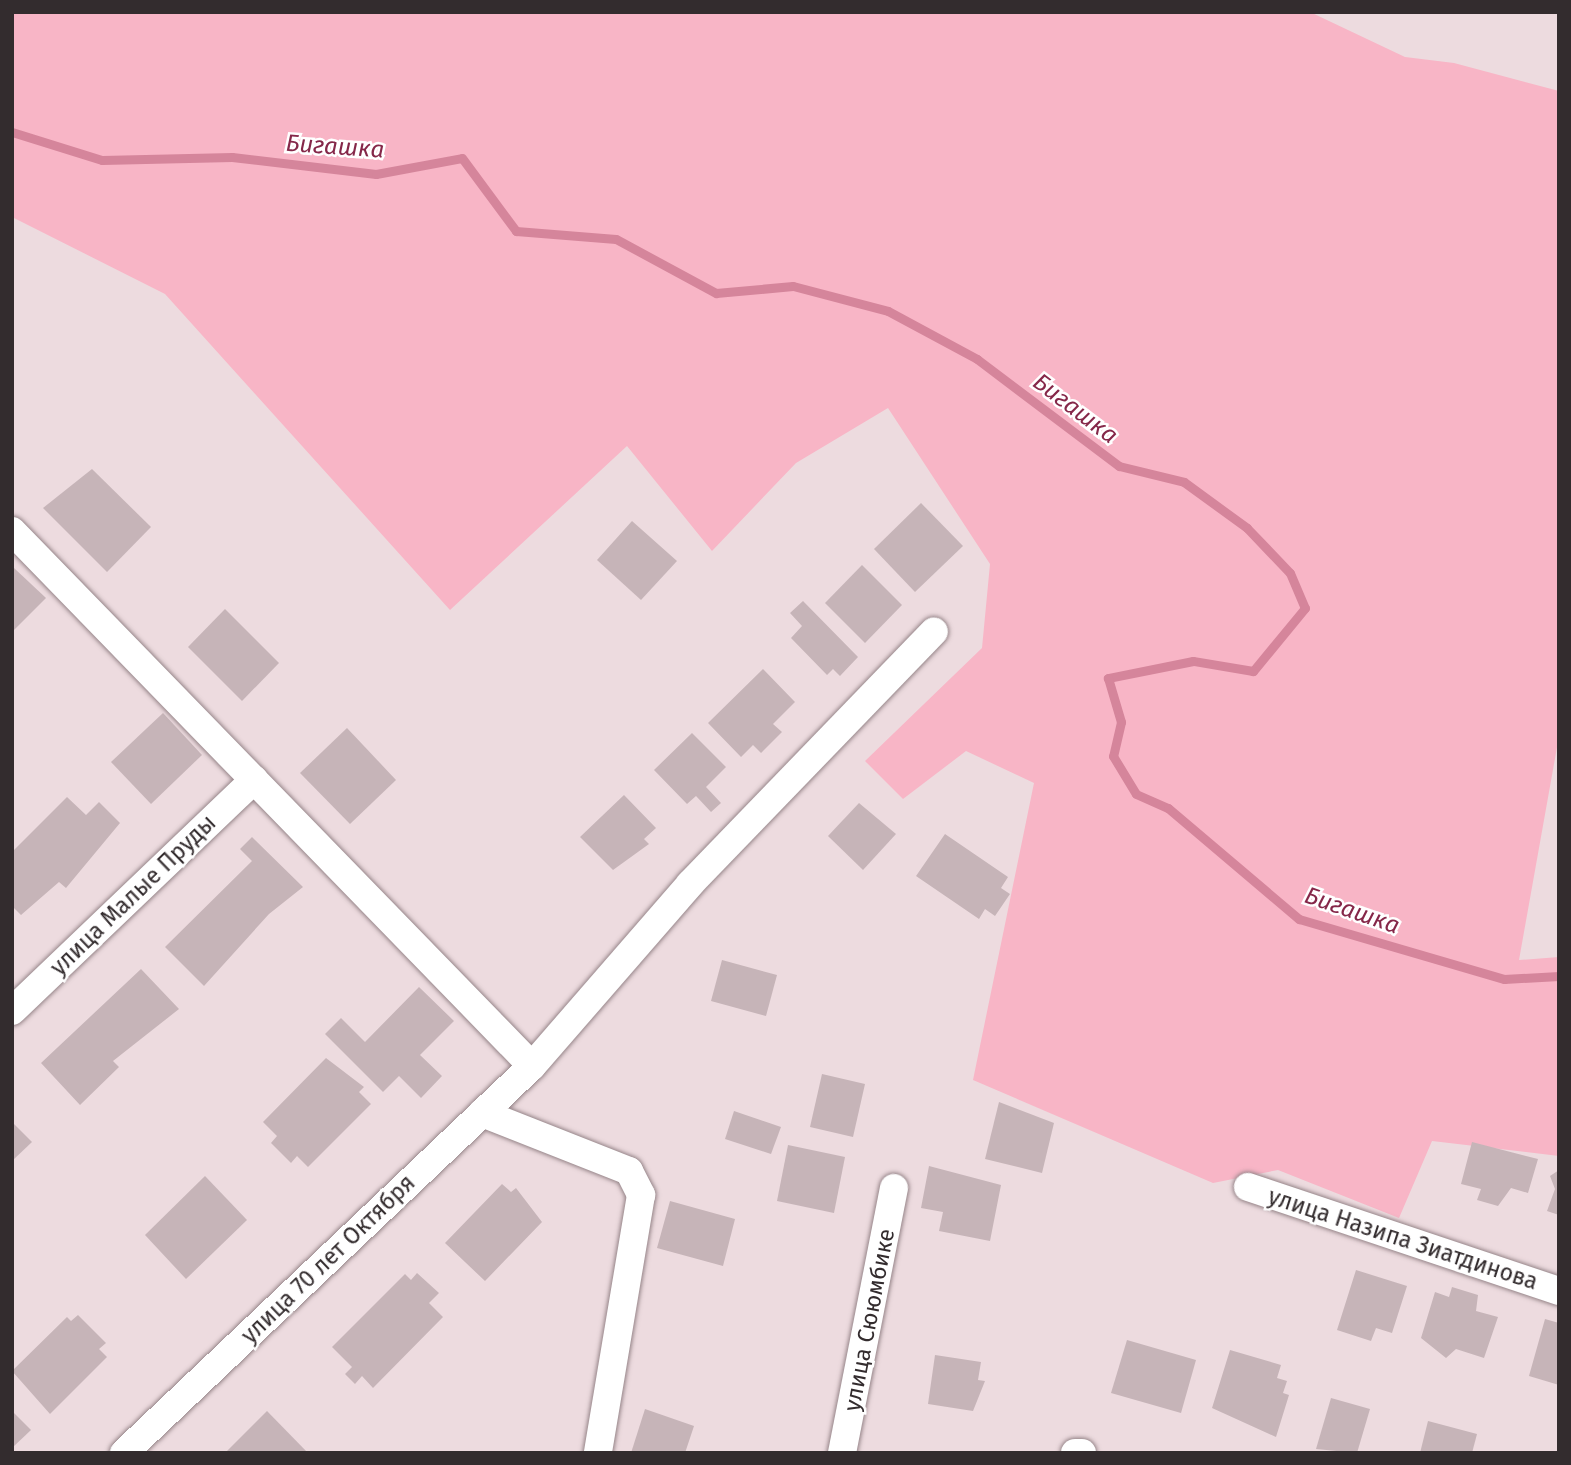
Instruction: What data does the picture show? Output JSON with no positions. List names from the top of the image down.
{
  "streets": {
    "street": [
      "улица Малые Пруды",
      "улица Назипа Зиатдинова",
      "улица 70 лет Октября",
      "улица Сююмбике"
    ]
  },
  "water": ["Бигашка"]
}
